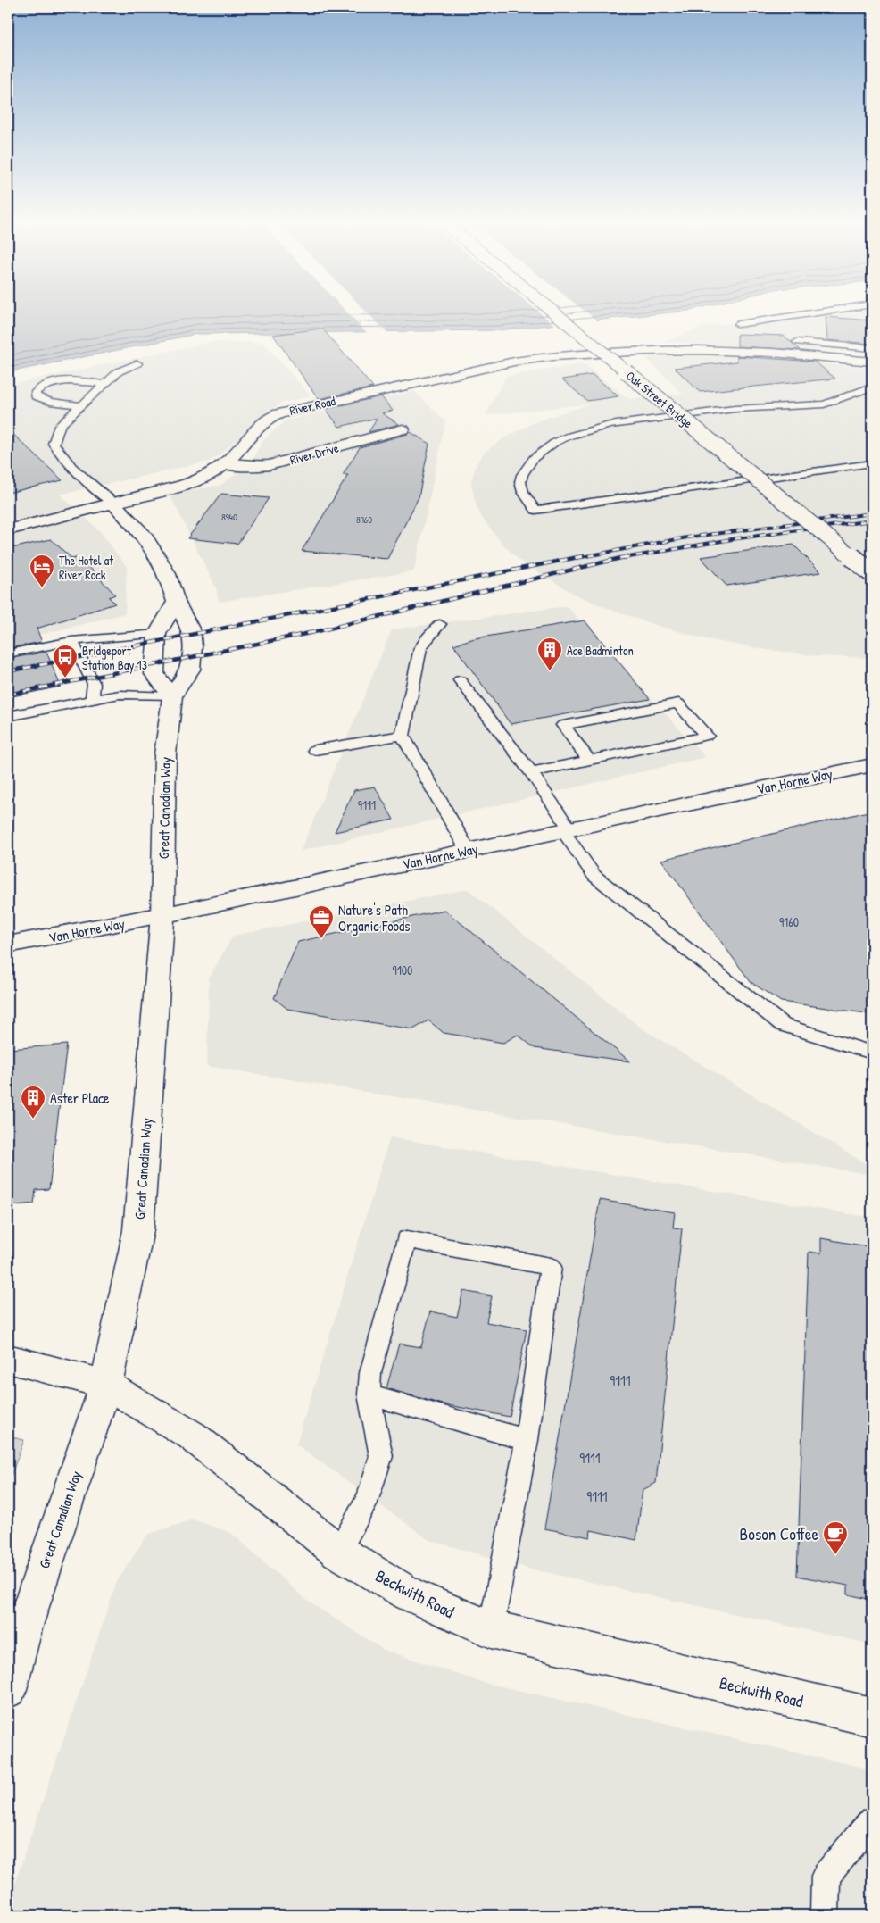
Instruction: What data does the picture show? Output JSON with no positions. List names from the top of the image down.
{
  "streets": {
    "main road": [
      "Oak Street Bridge",
      "River Road",
      "River Drive",
      "Van Horne Way",
      "Great Canadian Way",
      "Beckwith Road"
    ]
  },
  "crossings": [
    ["River Road", "River Drive"],
    ["River Road", "Great Canadian Way"],
    ["Van Horne Way", "Great Canadian Way"],
    ["Great Canadian Way", "Beckwith Road"]
  ],
  "places": {
    "hotel": ["The Hotel at River Rock"],
    "building": ["Ace Badminton", "Aster Place"],
    "bus stop": ["Bridgeport Station Bay 13"],
    "office": ["Nature's Path Organic Foods"],
    "cafe": ["Boson Coffee"]
  },
  "house_numbers": [
    "8940",
    "8960",
    "9111",
    "9160",
    "9100",
    "9111",
    "9111",
    "9111"
  ]
}
